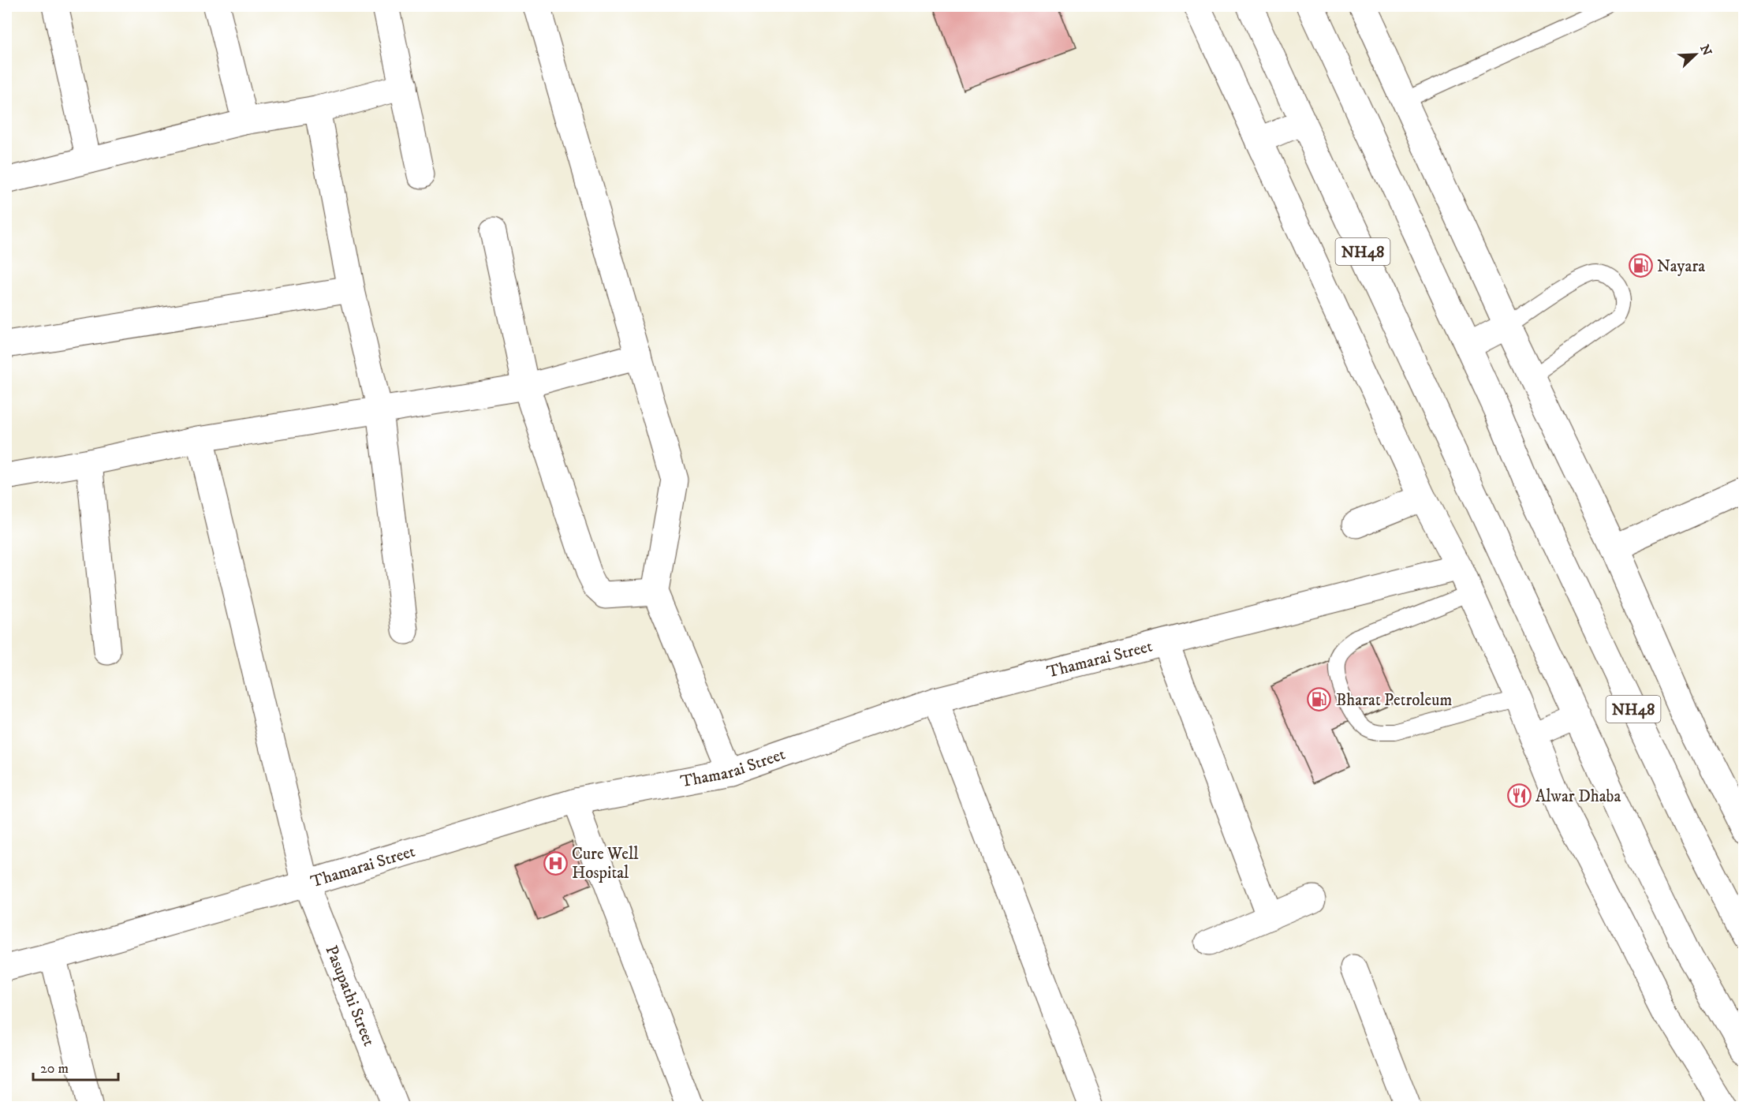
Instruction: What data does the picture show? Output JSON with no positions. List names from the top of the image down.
{
  "streets": {
    "main road": ["NH48", "Thamarai Street", "Pasupathi Street"]
  },
  "crossings": [
    ["Thamarai Street", "Pasupathi Street"]
  ],
  "places": {
    "fuel station": ["Nayara", "Bharat Petroleum"],
    "restaurant": ["Alwar Dhaba"],
    "hospital": ["Cure Well Hospital"]
  },
  "scale_bar": "20 m",
  "north": "top right"
}
